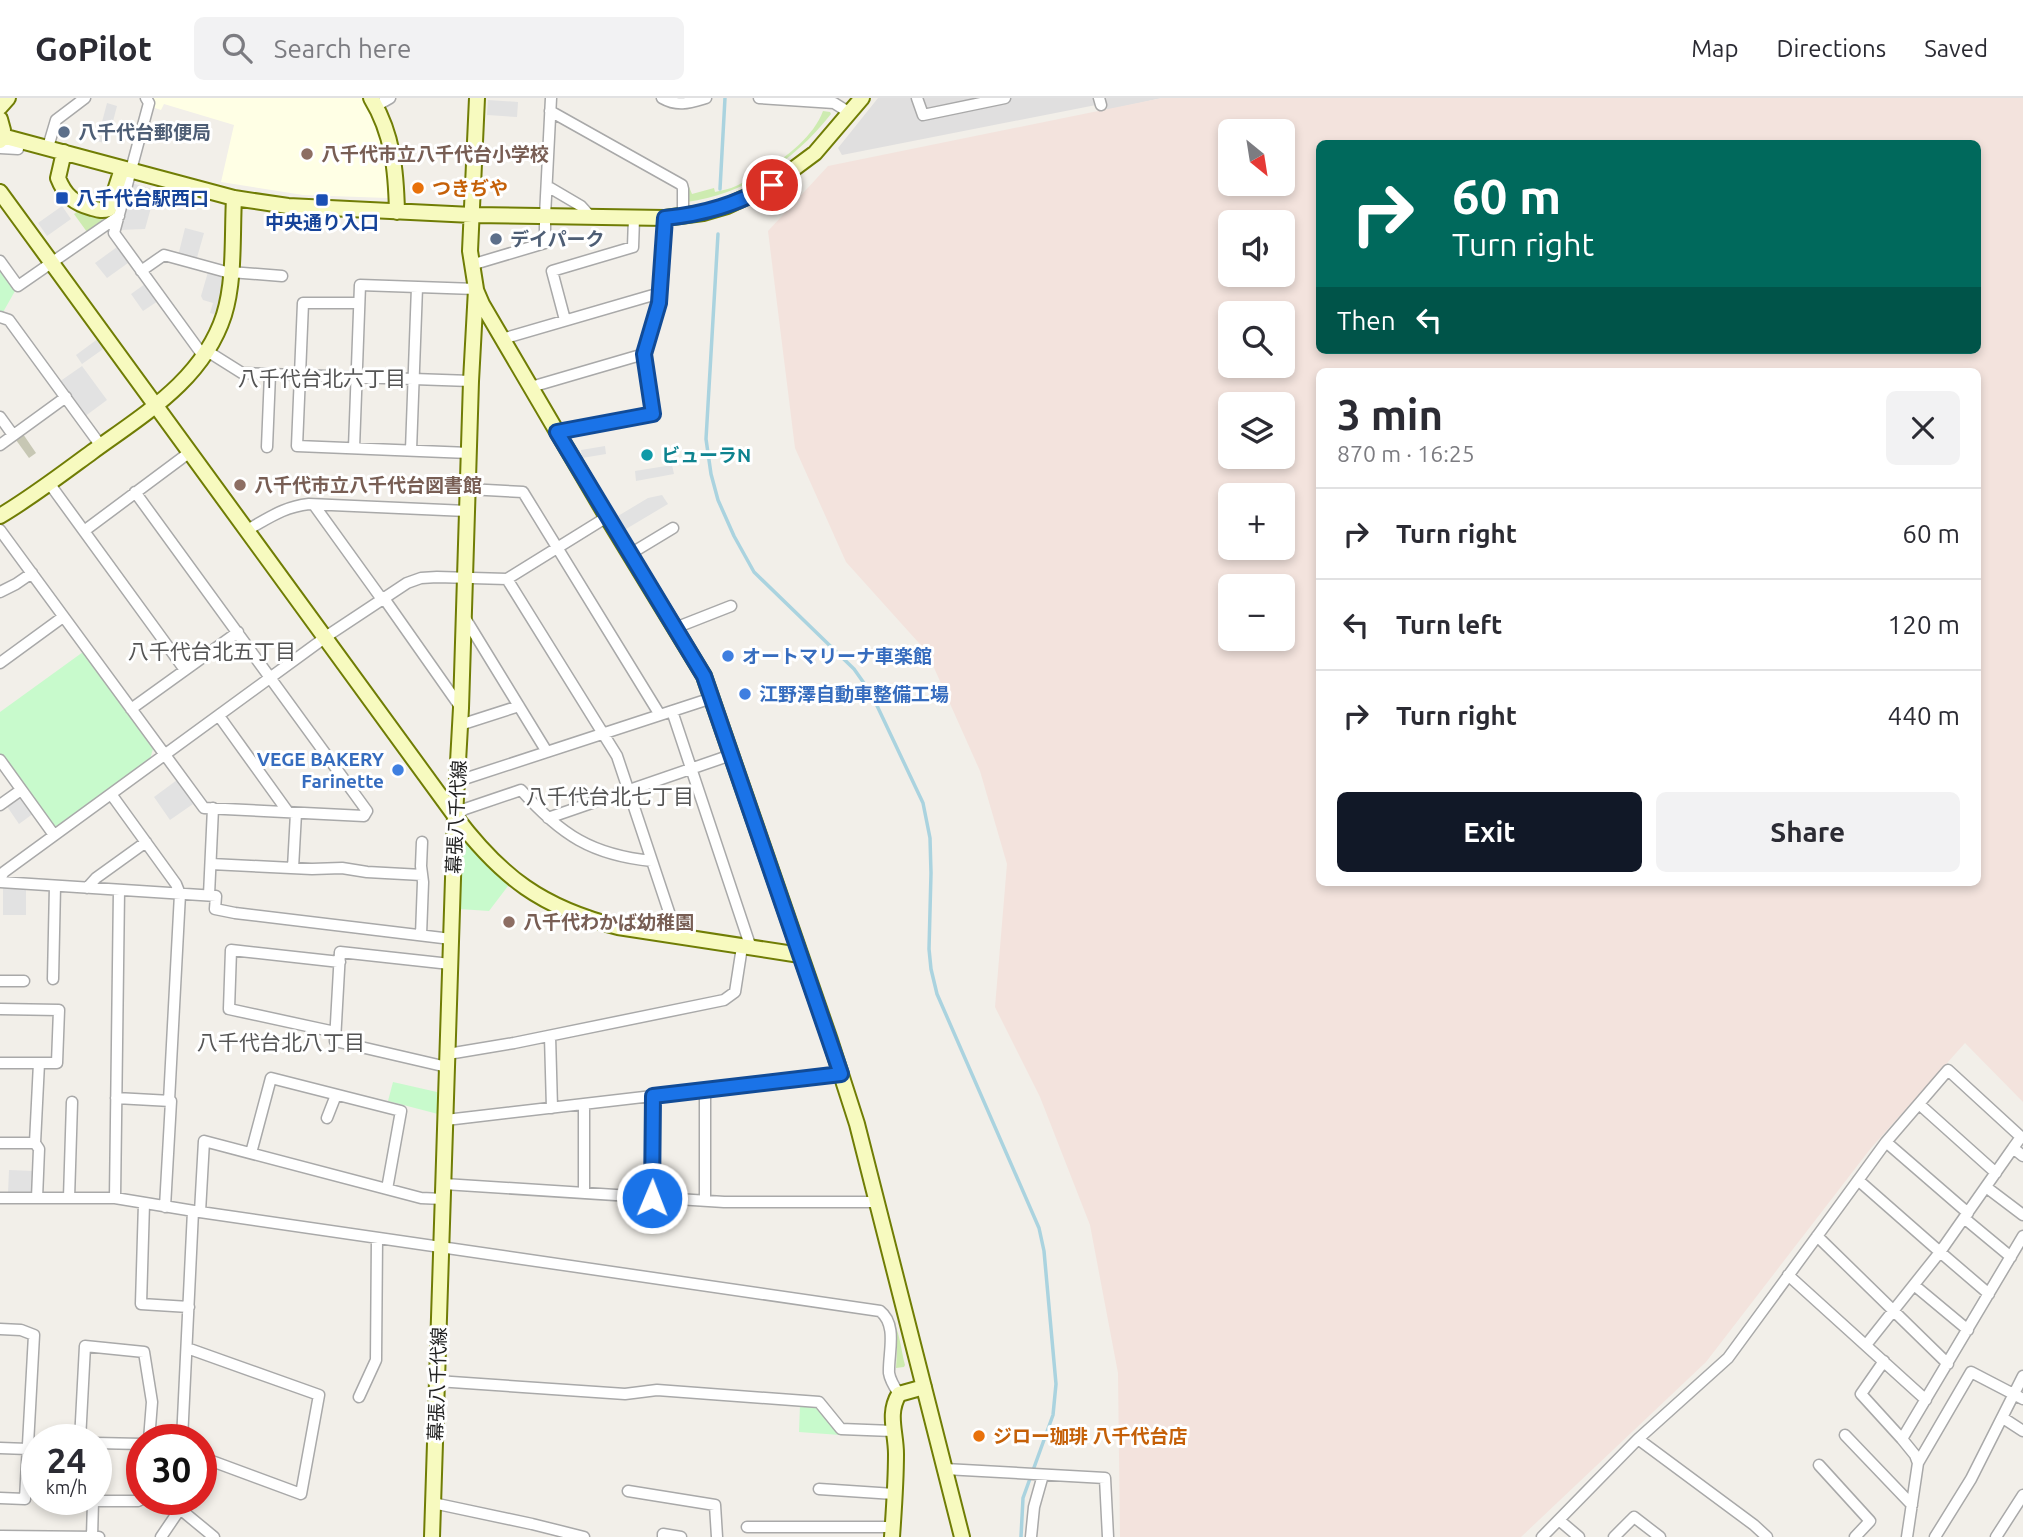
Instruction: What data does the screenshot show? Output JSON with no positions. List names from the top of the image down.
{
  "streets": {
    "street": ["幕張八千代線"]
  },
  "districts": [
    "八千代台北六丁目",
    "八千代台北五丁目",
    "八千代台北七丁目",
    "八千代台北八丁目"
  ],
  "places": {
    "other": [
      "八千代台郵便局",
      "八千代市立八千代台小学校",
      "つきぢや",
      "デイパーク",
      "ビューラN",
      "八千代市立八千代台図書館",
      "オートマリーナ車楽館",
      "江野澤自動車整備工場",
      "VEGE BAKERY Farinette",
      "八千代わかば幼稚園",
      "ジロー珈琲 八千代台店"
    ],
    "transit": ["八千代台駅西口", "中央通り入口"]
  },
  "north": "bottom right",
  "page": {
    "header": "GoPilot",
    "search": "Search here",
    "nav": ["Map", "Directions", "Saved"],
    "map_buttons": ["+", "−"],
    "turn": ["60 m", "Turn right"],
    "then": "Then",
    "heading": ["3 min", "870 m · 16:25"],
    "list": [
      {
        "name": "Turn right",
        "value": "60 m"
      },
      {
        "name": "Turn left",
        "value": "120 m"
      },
      {
        "name": "Turn right",
        "value": "440 m"
      }
    ],
    "buttons": ["Exit", "Share"],
    "speed": "24 km/h",
    "limit": "30"
  }
}
